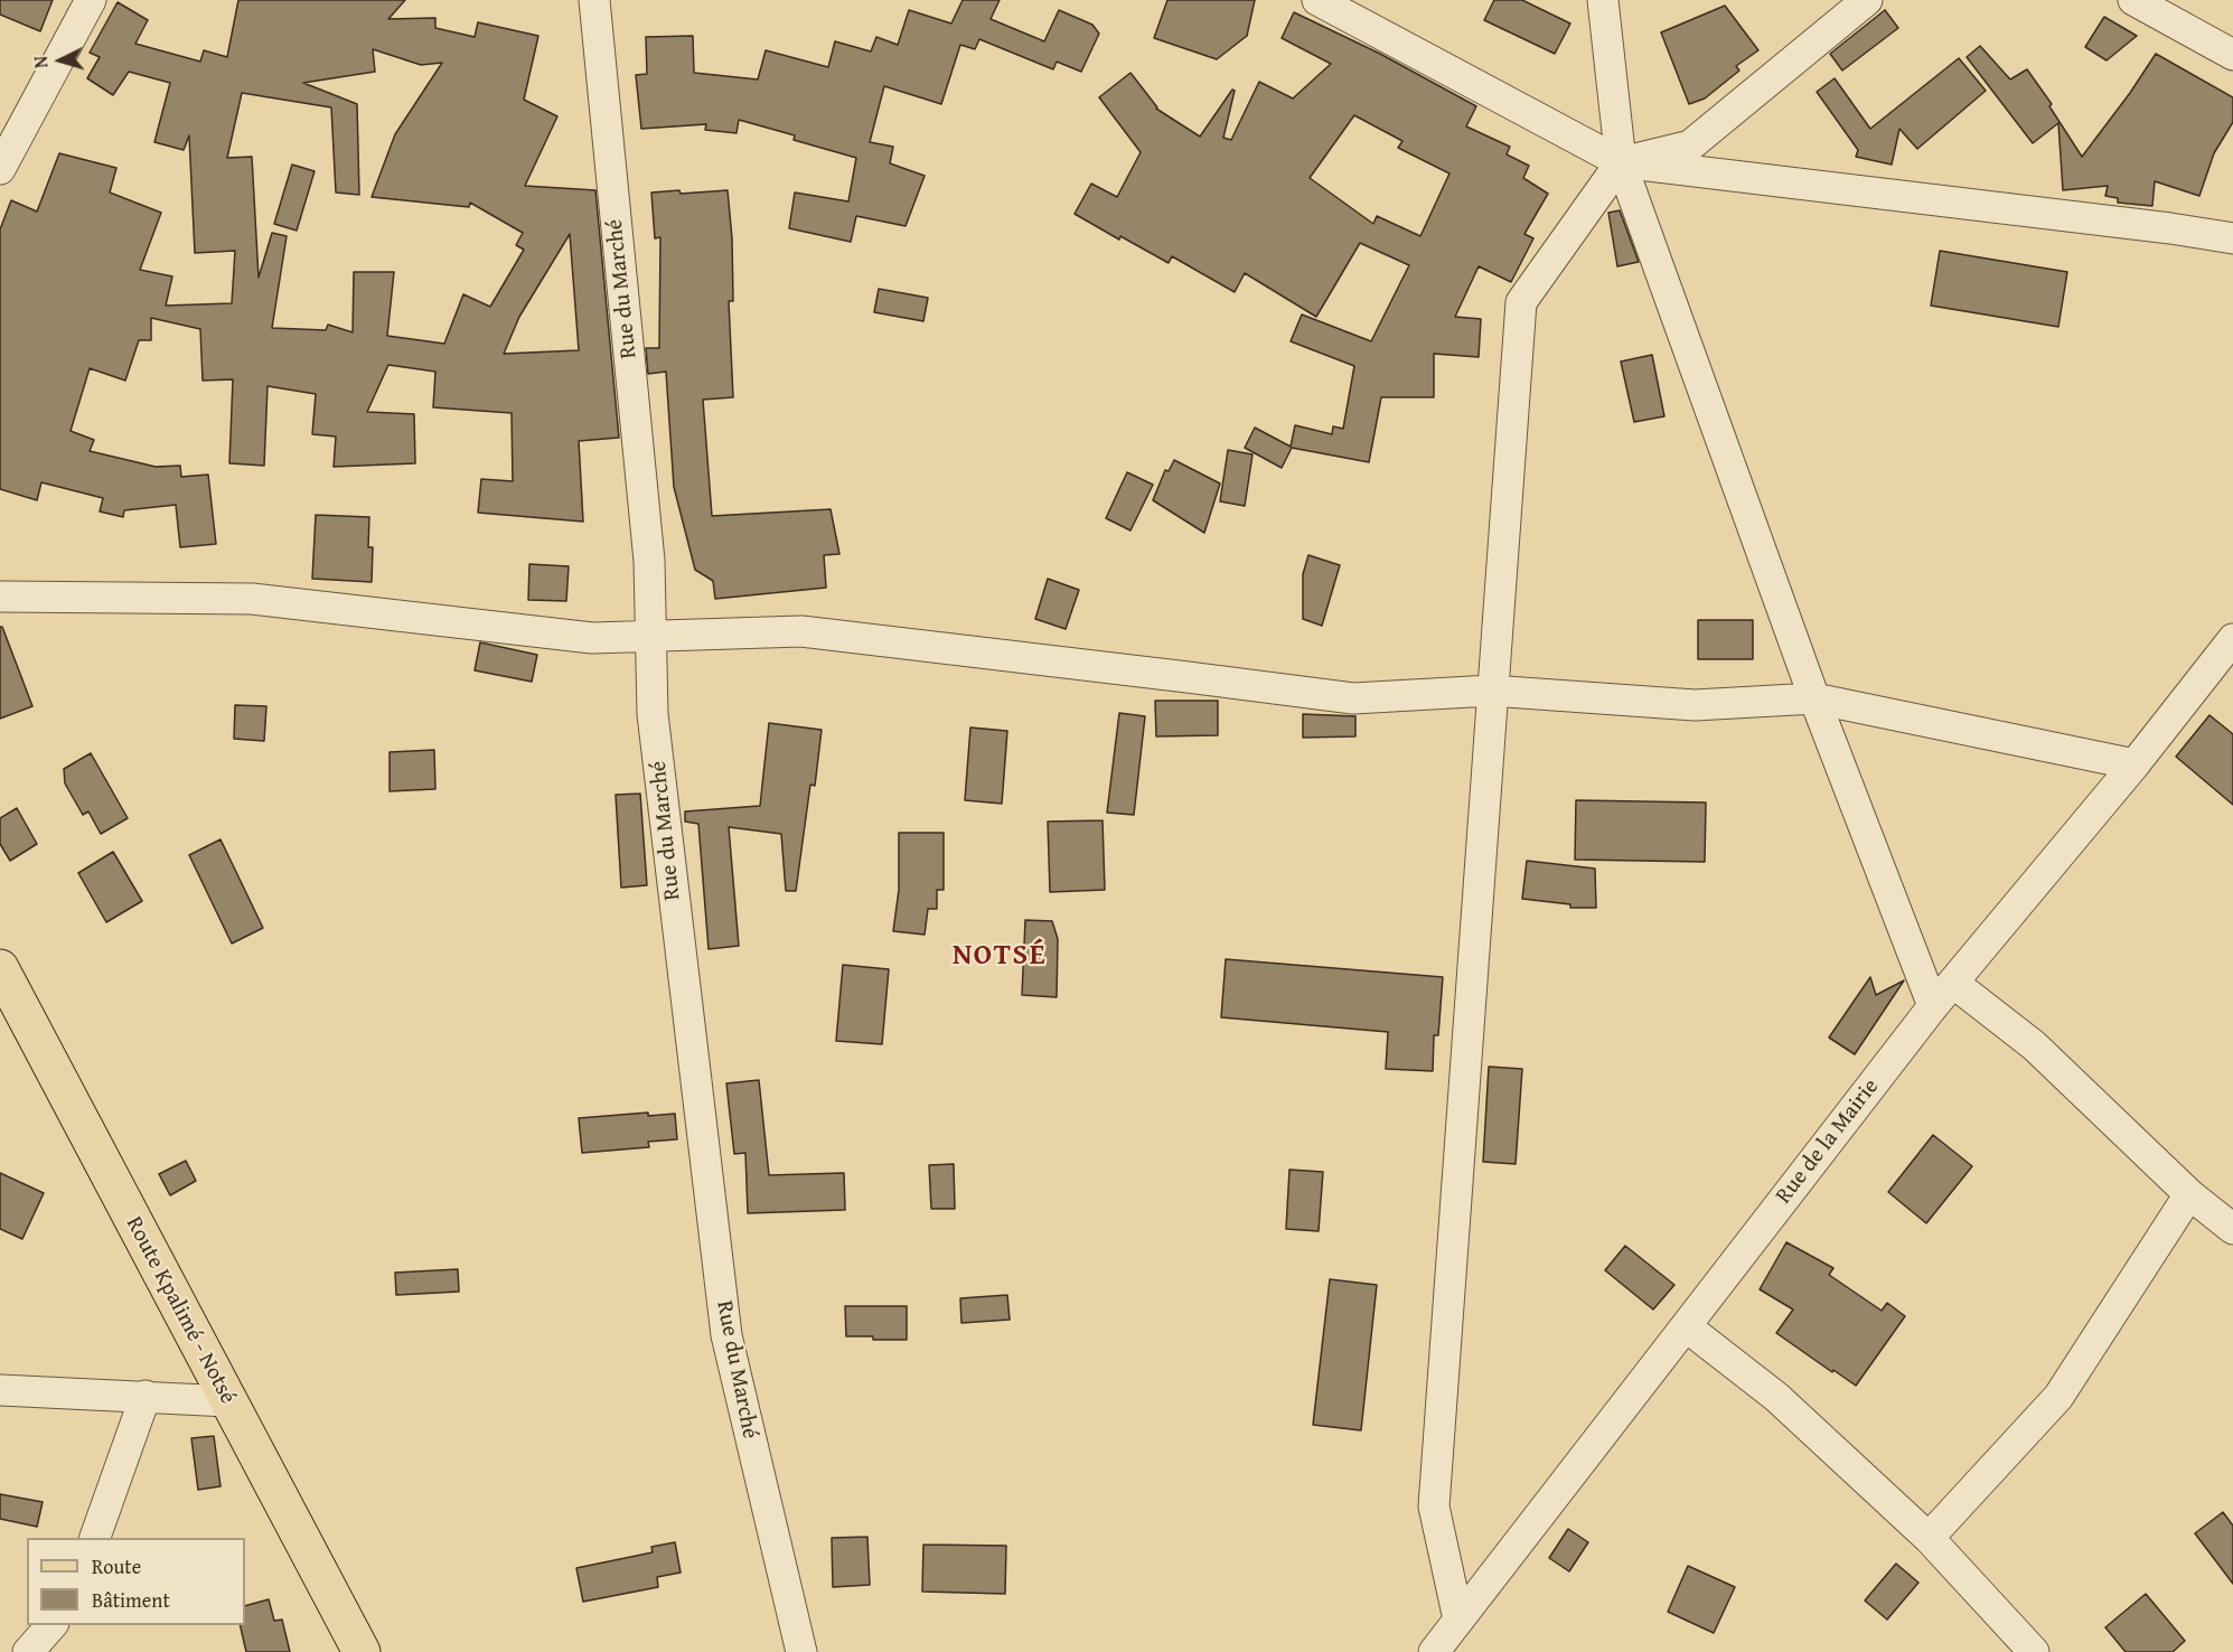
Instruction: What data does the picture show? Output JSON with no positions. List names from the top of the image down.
{
  "streets": {
    "main road": ["Route Kpalimé - Notsé"],
    "street": ["Rue du Marché", "Rue de la Mairie"]
  },
  "districts": ["NOTSÉ"],
  "legend": ["Route", "Bâtiment"],
  "north": "left"
}
